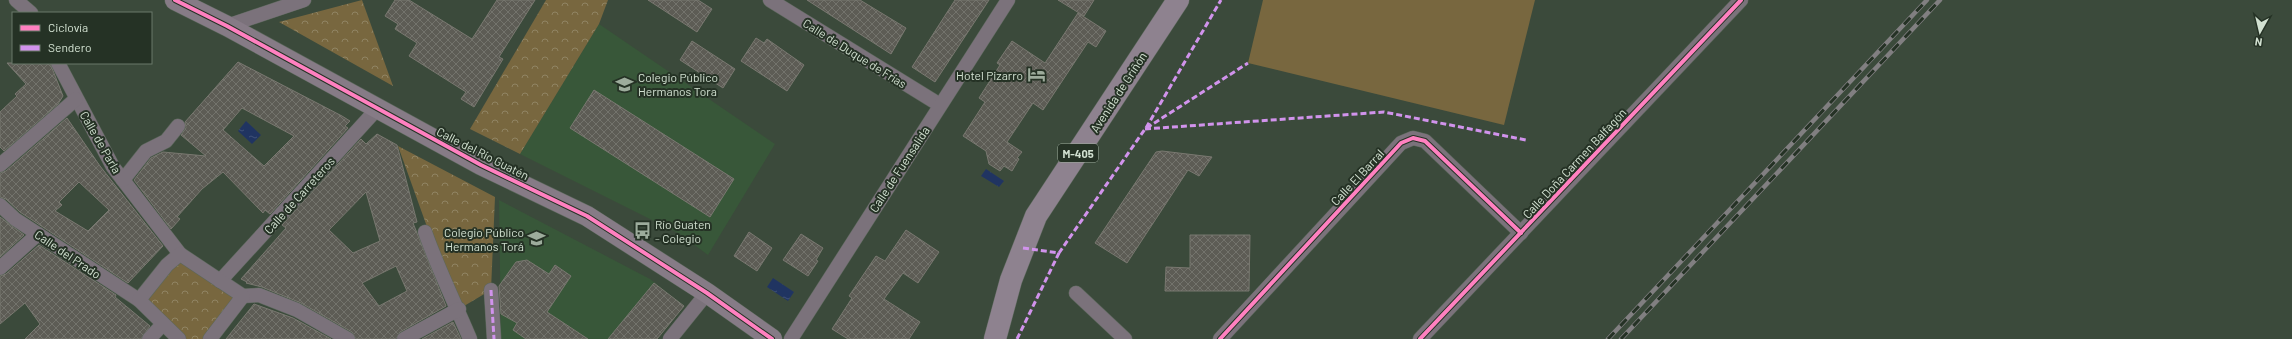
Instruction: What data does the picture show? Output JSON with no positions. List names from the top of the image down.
{
  "streets": {
    "main road": ["Avenida de Griñón", "M-405"],
    "street": [
      "Calle de Duque de Frías",
      "Calle de Parla",
      "Calle del Río Guatén",
      "Calle Doña Carmen Balfagón",
      "Calle de Fuensalida",
      "Calle El Barral",
      "Calle de Carreteros",
      "Calle del Prado"
    ]
  },
  "crossings": [
    ["Calle de Duque de Frías", "Calle de Fuensalida"],
    ["Calle de Parla", "Calle de Carreteros"],
    ["Calle del Río Guatén", "Calle de Carreteros"],
    ["Calle Doña Carmen Balfagón", "Calle El Barral"]
  ],
  "places": {
    "hotel": ["Hotel Pizarro"],
    "school or university": ["Colegio Público Hermanos Tora", "Colegio Público Hermanos Torá"],
    "bus stop": ["Río Guaten - Colegio"]
  },
  "legend": ["Ciclovía", "Sendero"],
  "north": "bottom"
}
